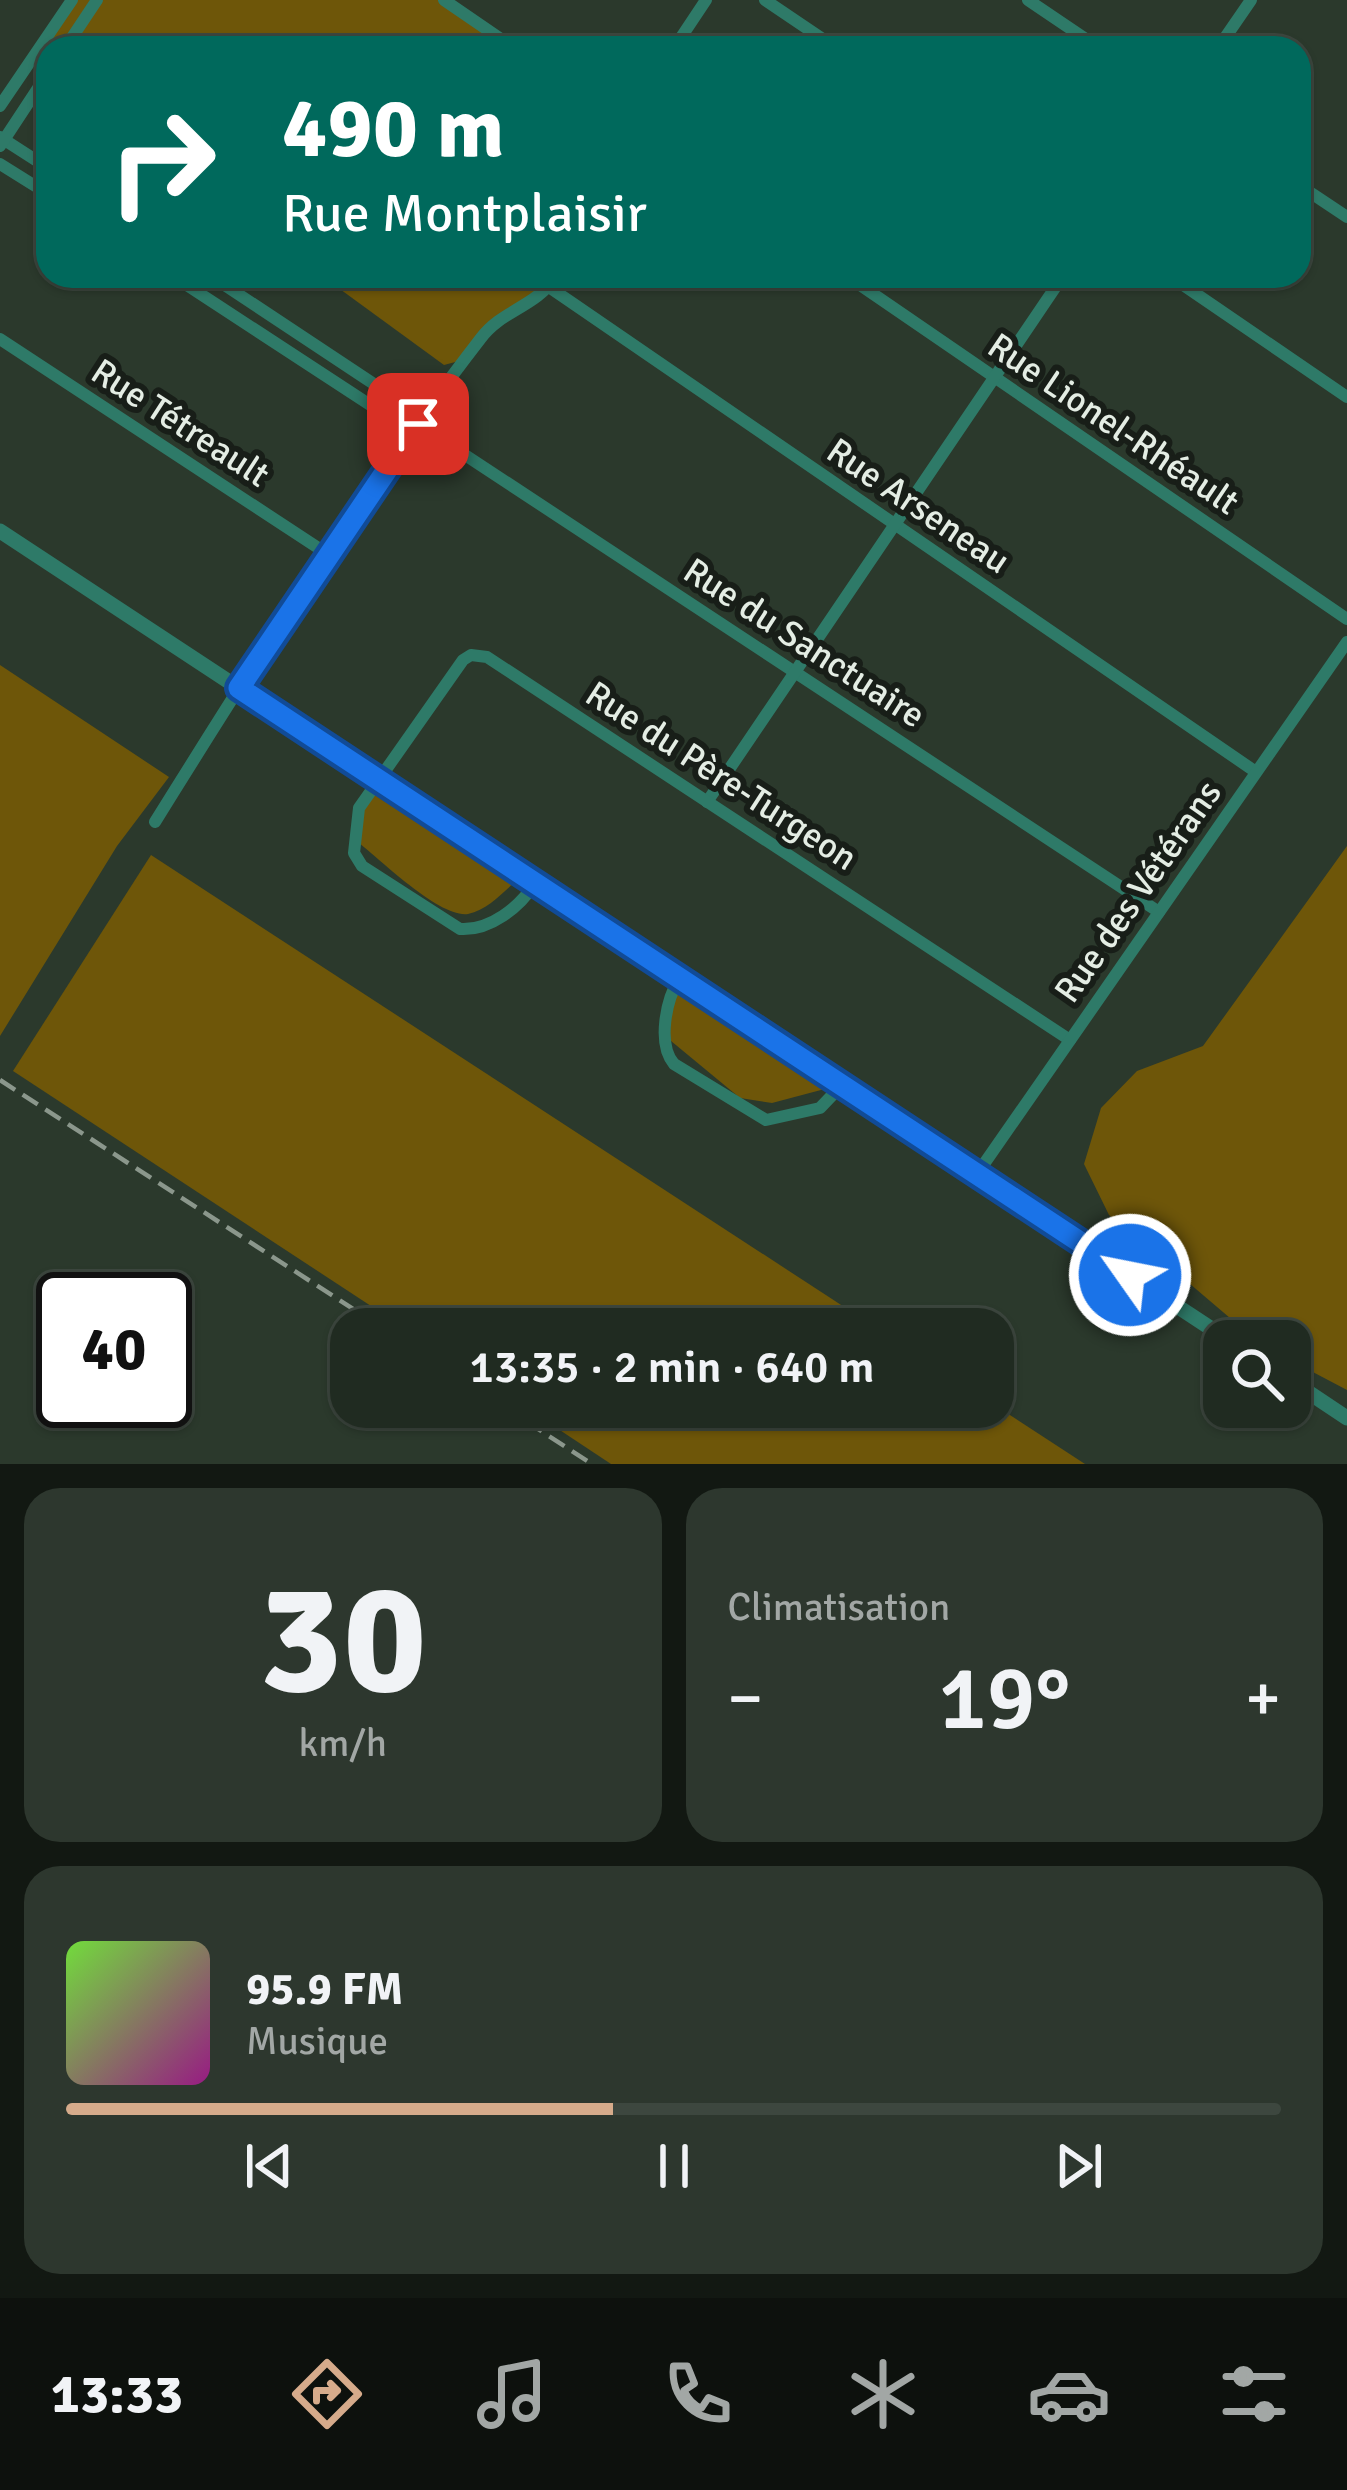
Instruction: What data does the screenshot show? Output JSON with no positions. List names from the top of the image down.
{
  "streets": {
    "street": [
      "Rue Tétreault",
      "Rue Lionel-Rhéault",
      "Rue Arseneau",
      "Rue du Sanctuaire",
      "Rue du Père-Turgeon",
      "Rue des Vétérans"
    ]
  },
  "crossings": [
    ["Rue Arseneau", "Rue des Vétérans"],
    ["Rue du Sanctuaire", "Rue des Vétérans"],
    ["Rue du Père-Turgeon", "Rue des Vétérans"]
  ],
  "page": {
    "turn": ["490 m", "Rue Montplaisir"],
    "limit": "40",
    "trip": "13:35 · 2 min · 640 m",
    "tile": [
      ["30", "km/h"],
      "Climatisation"
    ],
    "heat": ["−", "19°", "+"],
    "song": ["95.9 FM", "Musique"],
    "tabs": "13:33"
  }
}
